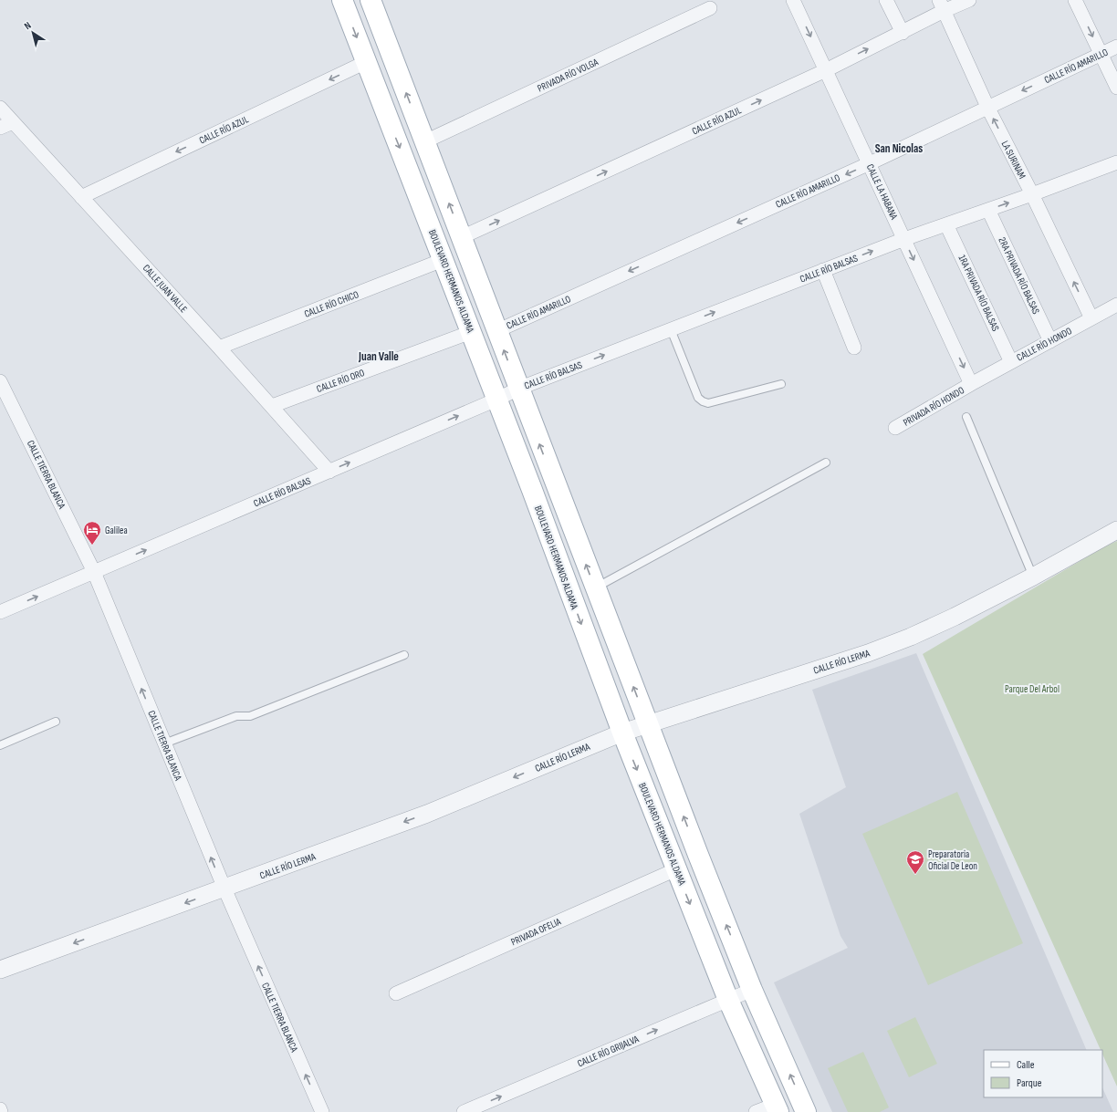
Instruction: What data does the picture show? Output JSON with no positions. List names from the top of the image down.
{
  "streets": {
    "main road": ["BOULEVARD HERMANOS ALDAMA"],
    "street": [
      "CALLE RÍO AMARILLO",
      "PRIVADA RÍO VOLGA",
      "CALLE RÍO AZUL",
      "LA SURINAM",
      "CALLE LA HABANA",
      "CALLE RÍO BALSAS",
      "2RA PRIVADA RÍO BALSAS",
      "CALLE JUAN VALLE",
      "1RA PRIVADA RÍO BALSAS",
      "CALLE RÍO CHICO",
      "CALLE RÍO HONDO",
      "CALLE RÍO ORO",
      "PRIVADA RÍO HONDO",
      "CALLE TIERRA BLANCA",
      "CALLE RÍO LERMA",
      "PRIVADA OFELIA",
      "CALLE RÍO GRIJALVA"
    ]
  },
  "crossings": [
    ["CALLE RÍO AMARILLO", "LA SURINAM"],
    ["CALLE RÍO AMARILLO", "CALLE LA HABANA"],
    ["CALLE RÍO AZUL", "LA SURINAM"],
    ["CALLE RÍO AZUL", "CALLE LA HABANA"],
    ["CALLE RÍO AZUL", "BOULEVARD HERMANOS ALDAMA"],
    ["CALLE RÍO AZUL", "CALLE JUAN VALLE"],
    ["LA SURINAM", "CALLE RÍO BALSAS"],
    ["LA SURINAM", "CALLE RÍO HONDO"],
    ["CALLE LA HABANA", "CALLE RÍO BALSAS"],
    ["CALLE LA HABANA", "CALLE RÍO HONDO"],
    ["CALLE LA HABANA", "PRIVADA RÍO HONDO"],
    ["CALLE RÍO BALSAS", "2RA PRIVADA RÍO BALSAS"],
    ["CALLE RÍO BALSAS", "BOULEVARD HERMANOS ALDAMA"],
    ["CALLE RÍO BALSAS", "CALLE JUAN VALLE"],
    ["CALLE RÍO BALSAS", "1RA PRIVADA RÍO BALSAS"],
    ["CALLE RÍO BALSAS", "CALLE TIERRA BLANCA"],
    ["2RA PRIVADA RÍO BALSAS", "CALLE RÍO HONDO"],
    ["BOULEVARD HERMANOS ALDAMA", "CALLE RÍO CHICO"],
    ["BOULEVARD HERMANOS ALDAMA", "CALLE RÍO ORO"],
    ["BOULEVARD HERMANOS ALDAMA", "CALLE RÍO LERMA"],
    ["BOULEVARD HERMANOS ALDAMA", "PRIVADA OFELIA"],
    ["BOULEVARD HERMANOS ALDAMA", "CALLE RÍO GRIJALVA"],
    ["CALLE JUAN VALLE", "CALLE RÍO CHICO"],
    ["CALLE JUAN VALLE", "CALLE RÍO ORO"],
    ["1RA PRIVADA RÍO BALSAS", "CALLE RÍO HONDO"],
    ["CALLE RÍO HONDO", "PRIVADA RÍO HONDO"],
    ["CALLE TIERRA BLANCA", "CALLE RÍO LERMA"]
  ],
  "one_way": [
    "CALLE RÍO AMARILLO",
    "LA SURINAM",
    "CALLE RÍO BALSAS",
    "CALLE TIERRA BLANCA",
    "CALLE RÍO LERMA",
    "CALLE RÍO GRIJALVA"
  ],
  "districts": ["San Nicolas", "Juan Valle"],
  "parks": ["Parque Del Arbol"],
  "places": {
    "hotel": ["Galilea"],
    "school or university": ["Preparatoria Oficial De Leon"]
  },
  "legend": ["Calle", "Parque"],
  "north": "top left"
}
